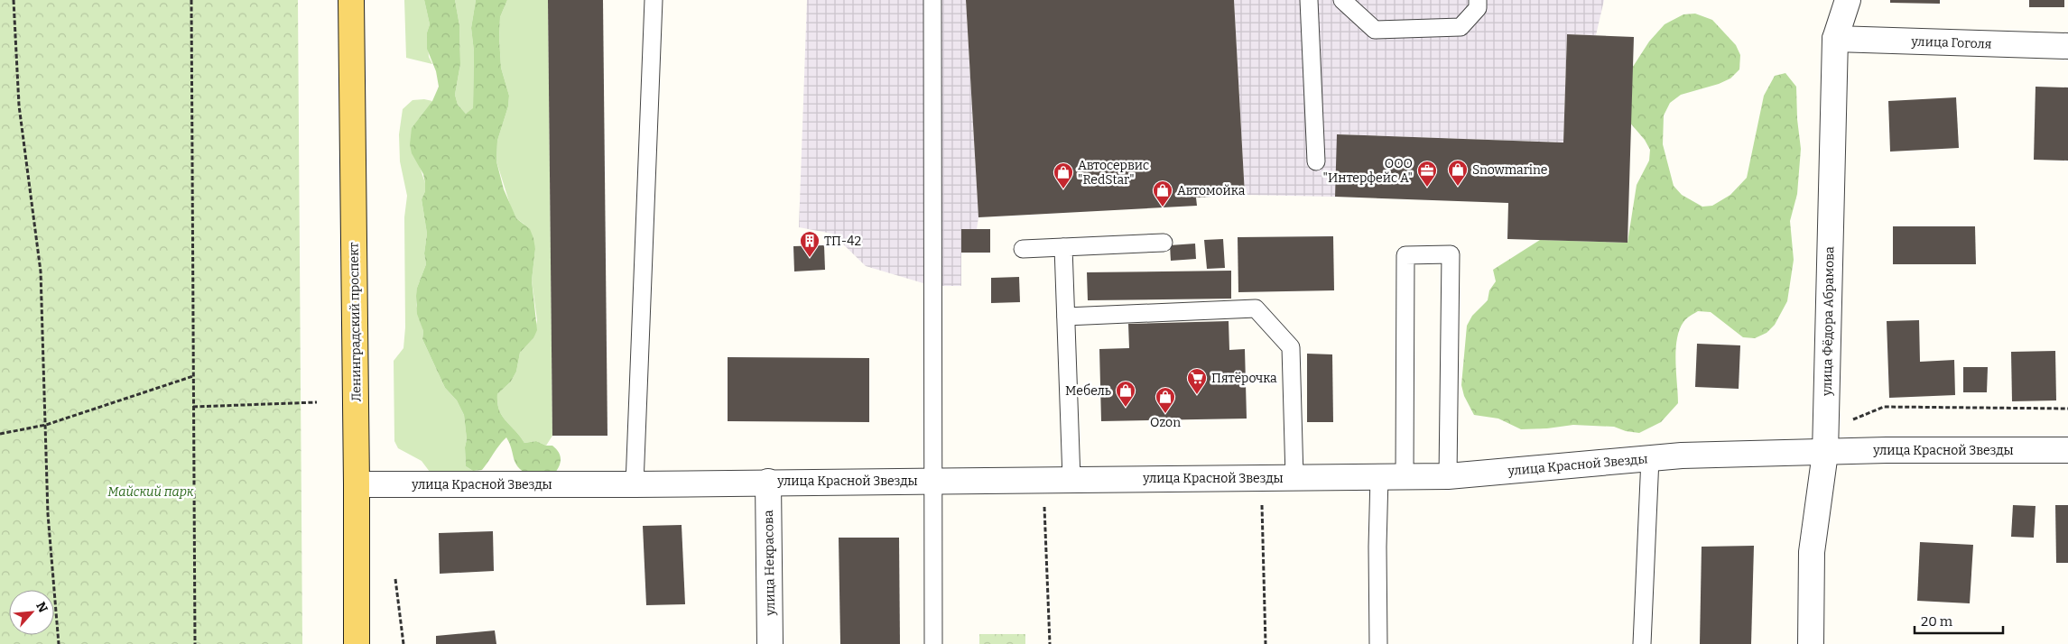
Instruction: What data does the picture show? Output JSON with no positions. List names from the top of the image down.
{
  "streets": {
    "main road": ["Ленинградский проспект"],
    "street": [
      "улица Гоголя",
      "улица Фёдора Абрамова",
      "улица Красной Звезды",
      "улица Некрасова"
    ]
  },
  "crossings": [
    ["улица Гоголя", "улица Фёдора Абрамова"],
    ["улица Фёдора Абрамова", "улица Красной Звезды"],
    ["Ленинградский проспект", "улица Красной Звезды"],
    ["улица Красной Звезды", "улица Некрасова"]
  ],
  "parks": ["Майский парк"],
  "places": {
    "shop": [
      "Snowmarine",
      "Автосервис \"RedStar\"",
      "Автомойка",
      "Мебель",
      "Ozon"
    ],
    "office": ["ООО \"Интерфейс А\""],
    "building": ["ТП-42"],
    "supermarket": ["Пятёрочка"]
  },
  "scale_bar": "20 m",
  "north": "top right"
}
